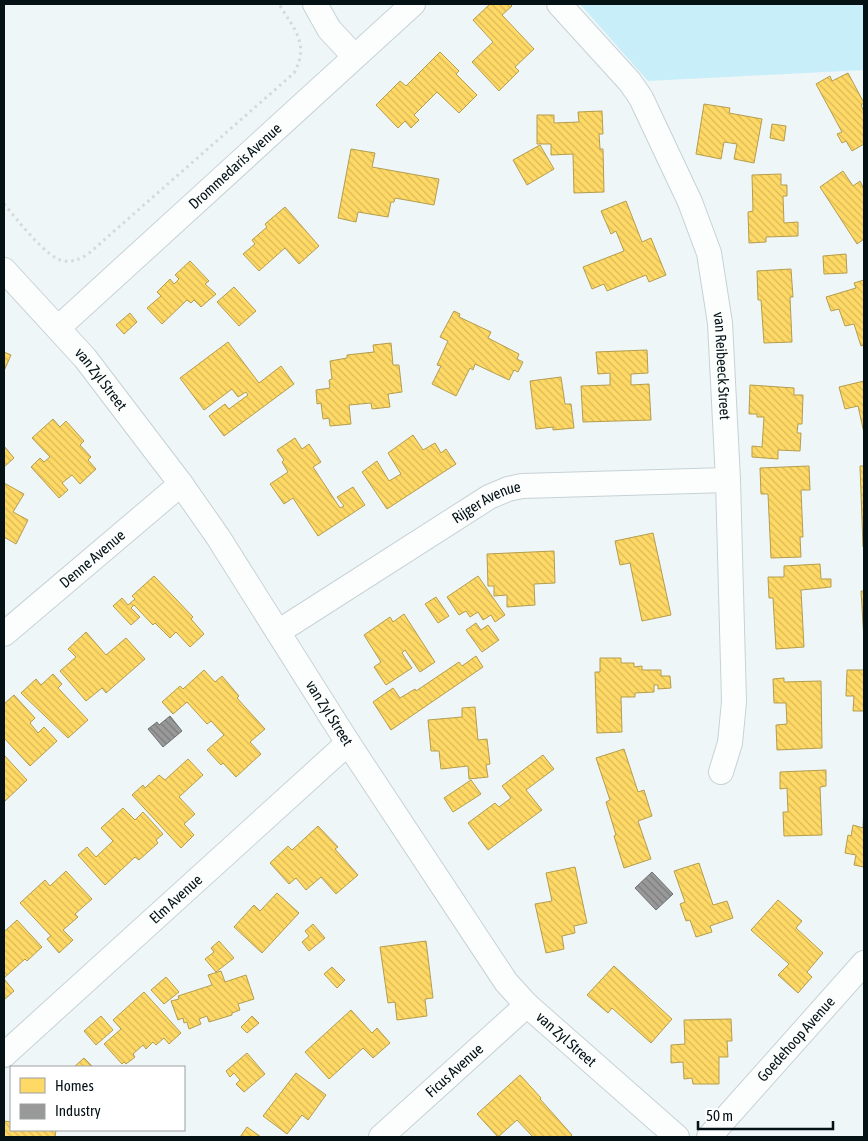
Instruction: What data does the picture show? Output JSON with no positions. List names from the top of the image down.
{
  "streets": {
    "street": [
      "Drommedaris Avenue",
      "van Reibeeck Street",
      "van Zyl Street",
      "Rijger Avenue",
      "Denne Avenue",
      "Elm Avenue",
      "Goedehoop Avenue",
      "Ficus Avenue"
    ]
  },
  "crossings": [
    ["Drommedaris Avenue", "van Zyl Street"],
    ["van Reibeeck Street", "Rijger Avenue"],
    ["van Zyl Street", "Rijger Avenue"],
    ["van Zyl Street", "Denne Avenue"],
    ["van Zyl Street", "Elm Avenue"],
    ["van Zyl Street", "Ficus Avenue"]
  ],
  "legend": ["Homes", "Industry"],
  "scale_bar": "50 m"
}
